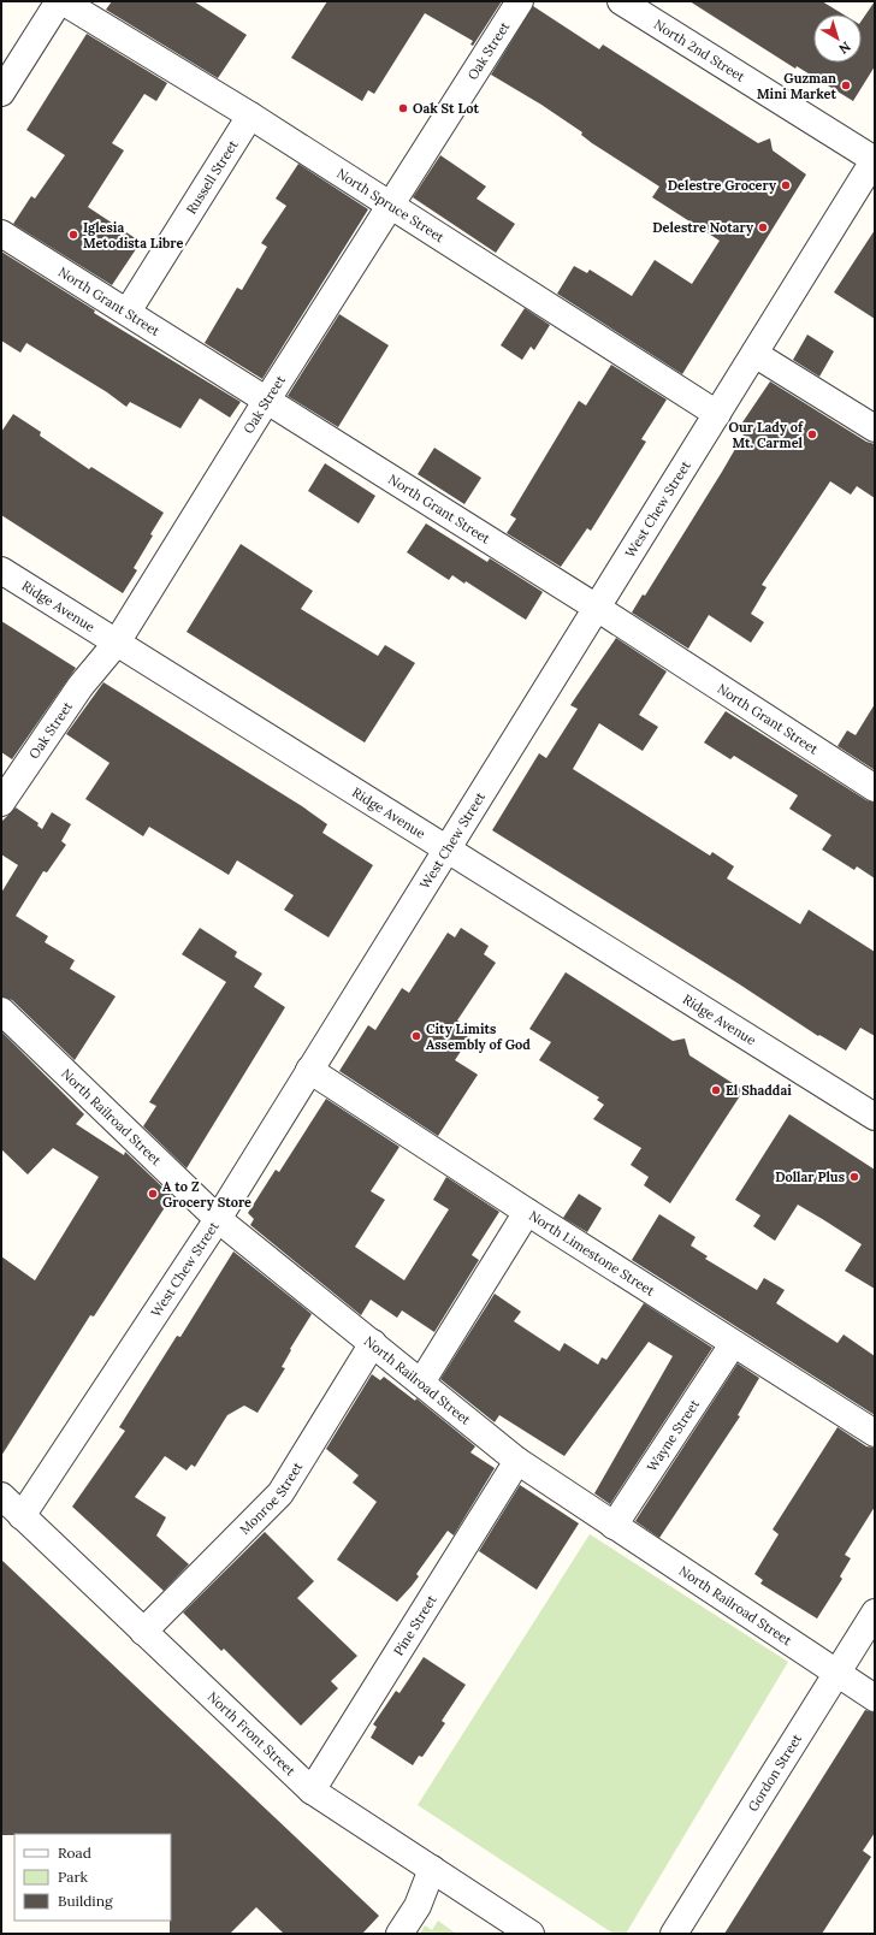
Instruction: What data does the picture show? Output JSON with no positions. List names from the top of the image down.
{
  "streets": {
    "street": [
      "Oak Street",
      "North 2nd Street",
      "Russell Street",
      "North Spruce Street",
      "North Grant Street",
      "West Chew Street",
      "Ridge Avenue",
      "North Railroad Street",
      "North Limestone Street",
      "Wayne Street",
      "Monroe Street",
      "Pine Street",
      "North Front Street",
      "Gordon Street"
    ]
  },
  "crossings": [
    ["Oak Street", "North Spruce Street"],
    ["Oak Street", "North Grant Street"],
    ["Oak Street", "Ridge Avenue"],
    ["North 2nd Street", "West Chew Street"],
    ["Russell Street", "North Spruce Street"],
    ["Russell Street", "North Grant Street"],
    ["North Spruce Street", "West Chew Street"],
    ["North Grant Street", "West Chew Street"],
    ["West Chew Street", "Ridge Avenue"],
    ["West Chew Street", "North Railroad Street"],
    ["West Chew Street", "North Limestone Street"],
    ["West Chew Street", "North Front Street"],
    ["North Railroad Street", "Wayne Street"],
    ["North Railroad Street", "Monroe Street"],
    ["North Railroad Street", "Pine Street"],
    ["North Railroad Street", "Gordon Street"],
    ["North Limestone Street", "Wayne Street"],
    ["Monroe Street", "North Front Street"],
    ["Pine Street", "North Front Street"]
  ],
  "places": [
    "Guzman Mini Market",
    "Oak St Lot",
    "Delestre Grocery",
    "Delestre Notary",
    "Iglesia Metodista Libre",
    "Our Lady of Mt. Carmel",
    "City Limits Assembly of God",
    "El Shaddai",
    "Dollar Plus",
    "A to Z Grocery Store"
  ],
  "legend": ["Road", "Park", "Building"],
  "north": "bottom right"
}
